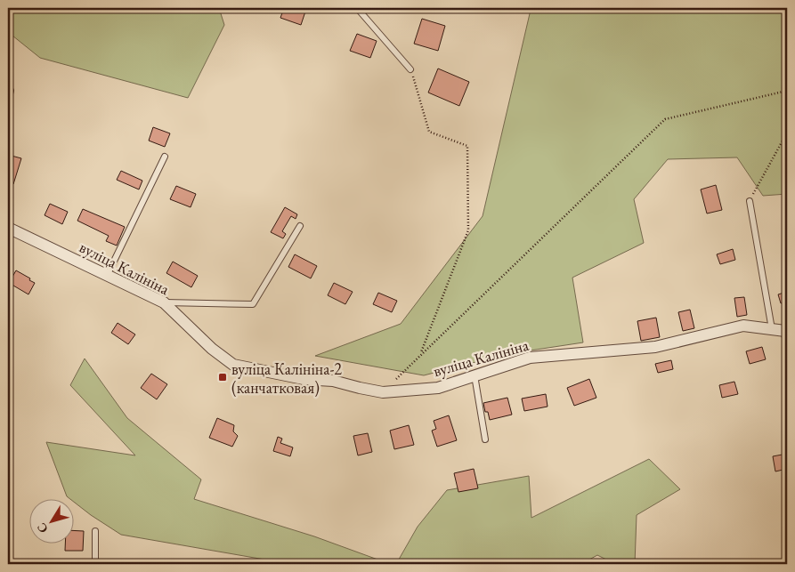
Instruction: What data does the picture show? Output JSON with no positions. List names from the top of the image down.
{
  "streets": {
    "street": ["вуліца Калініна"]
  },
  "places": {
    "transit": ["вуліца Калініна-2 (канчатковая)"]
  },
  "north": "bottom left"
}
